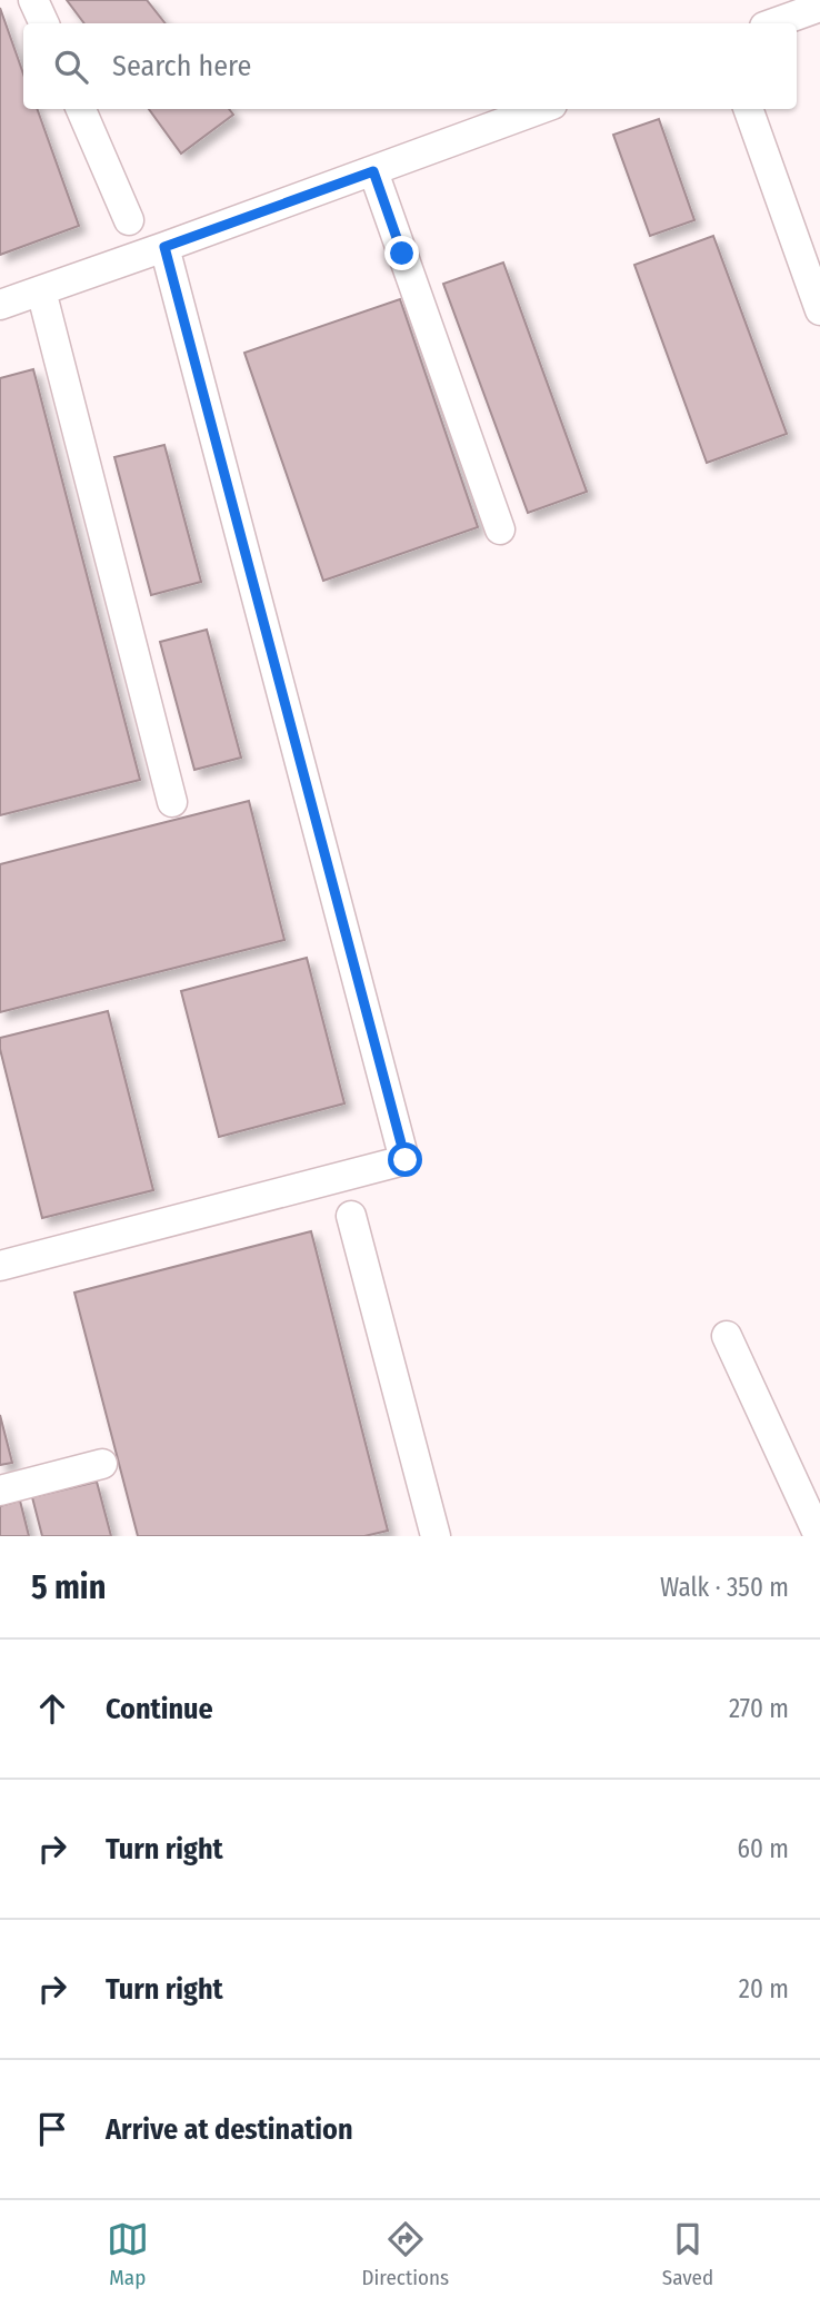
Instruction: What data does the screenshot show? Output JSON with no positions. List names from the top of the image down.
{
  "page": {
    "search": "Search here",
    "heading": ["5 min", "Walk · 350 m"],
    "list": [
      ["Continue", "270 m"],
      ["Turn right", "60 m"],
      ["Turn right", "20 m"],
      "Arrive at destination"
    ],
    "nav": ["Map", "Directions", "Saved"]
  }
}
